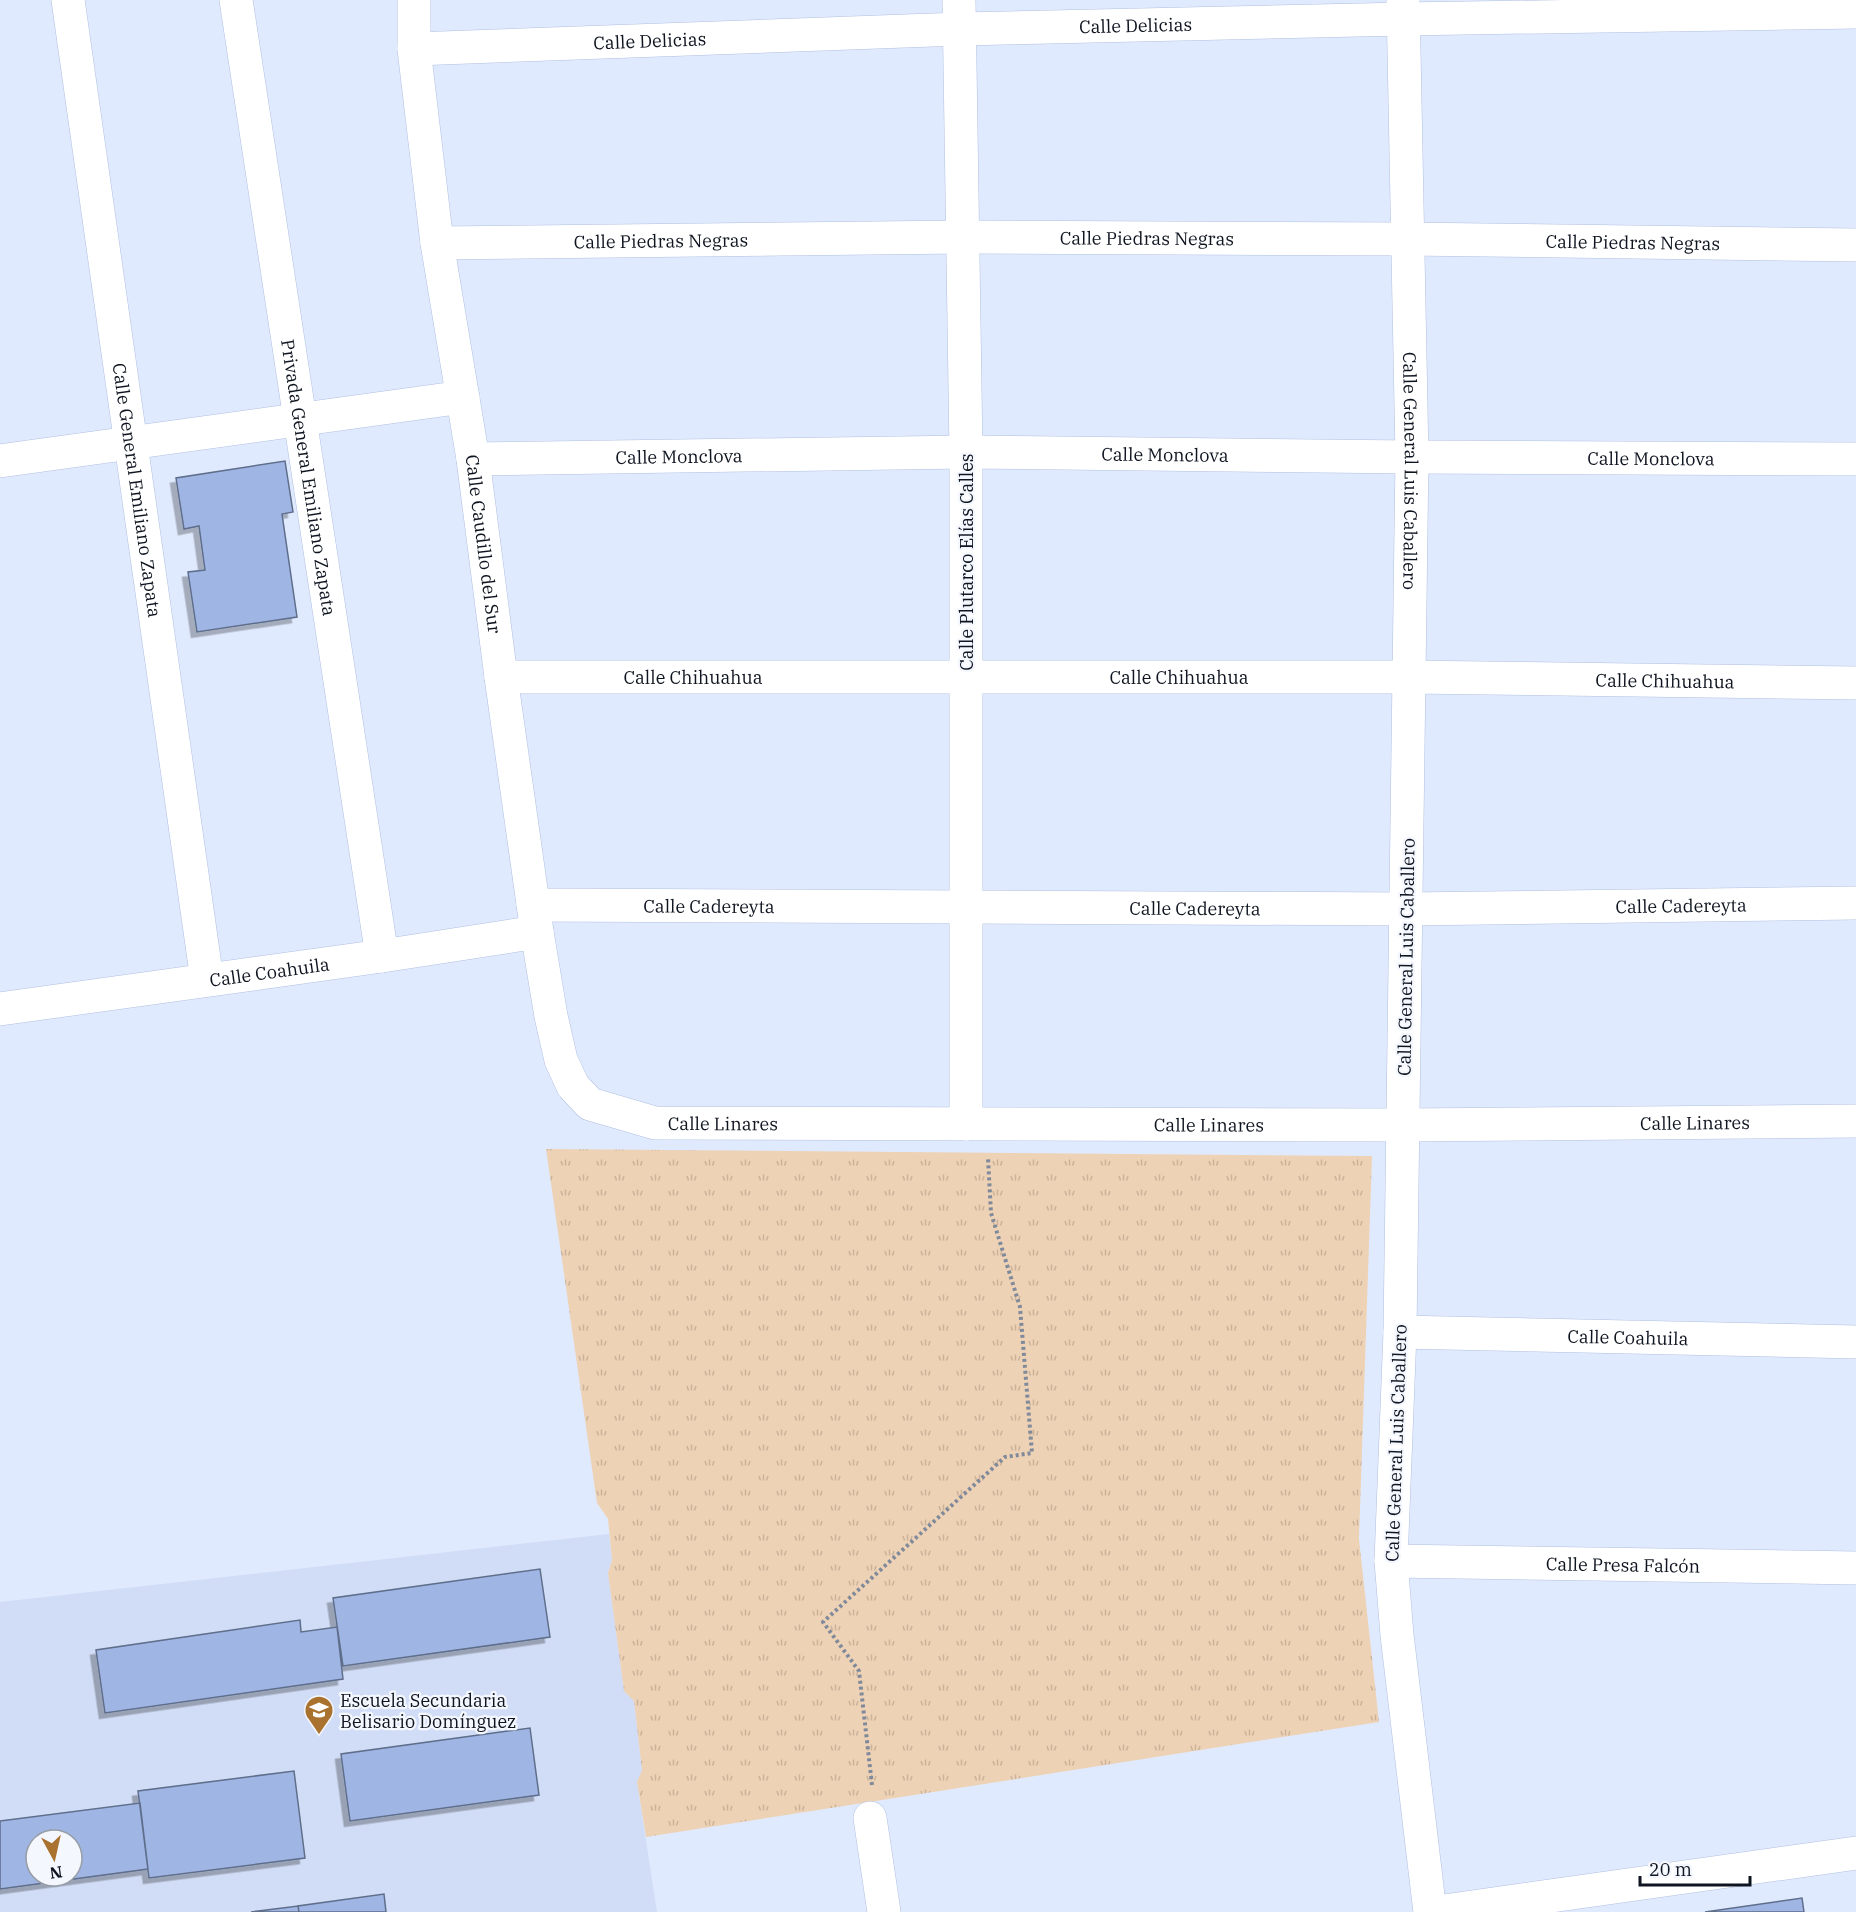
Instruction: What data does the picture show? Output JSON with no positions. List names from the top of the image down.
{
  "streets": {
    "street": [
      "Calle Delicias",
      "Calle Piedras Negras",
      "Calle Monclova",
      "Calle General Luis Caballero",
      "Privada General Emiliano Zapata",
      "Calle General Emiliano Zapata",
      "Calle Caudillo del Sur",
      "Calle Plutarco Elías Calles",
      "Calle Chihuahua",
      "Calle Cadereyta",
      "Calle Coahuila",
      "Calle Linares",
      "Calle Presa Falcón"
    ]
  },
  "crossings": [
    ["Calle Delicias", "Calle General Luis Caballero"],
    ["Calle Delicias", "Calle Caudillo del Sur"],
    ["Calle Delicias", "Calle Plutarco Elías Calles"],
    ["Calle Piedras Negras", "Calle General Luis Caballero"],
    ["Calle Piedras Negras", "Calle Caudillo del Sur"],
    ["Calle Piedras Negras", "Calle Plutarco Elías Calles"],
    ["Calle Monclova", "Calle General Luis Caballero"],
    ["Calle Monclova", "Calle Caudillo del Sur"],
    ["Calle Monclova", "Calle Plutarco Elías Calles"],
    ["Calle General Luis Caballero", "Calle Chihuahua"],
    ["Calle General Luis Caballero", "Calle Cadereyta"],
    ["Calle General Luis Caballero", "Calle Coahuila"],
    ["Calle General Luis Caballero", "Calle Linares"],
    ["Calle General Luis Caballero", "Calle Presa Falcón"],
    ["Privada General Emiliano Zapata", "Calle Coahuila"],
    ["Calle General Emiliano Zapata", "Calle Coahuila"],
    ["Calle Caudillo del Sur", "Calle Chihuahua"],
    ["Calle Caudillo del Sur", "Calle Cadereyta"],
    ["Calle Caudillo del Sur", "Calle Coahuila"],
    ["Calle Caudillo del Sur", "Calle Linares"],
    ["Calle Plutarco Elías Calles", "Calle Chihuahua"],
    ["Calle Plutarco Elías Calles", "Calle Cadereyta"],
    ["Calle Plutarco Elías Calles", "Calle Linares"],
    ["Calle Cadereyta", "Calle Coahuila"]
  ],
  "places": {
    "school or university": ["Escuela Secundaria Belisario Domínguez"]
  },
  "scale_bar": "20 m",
  "north": "bottom"
}
